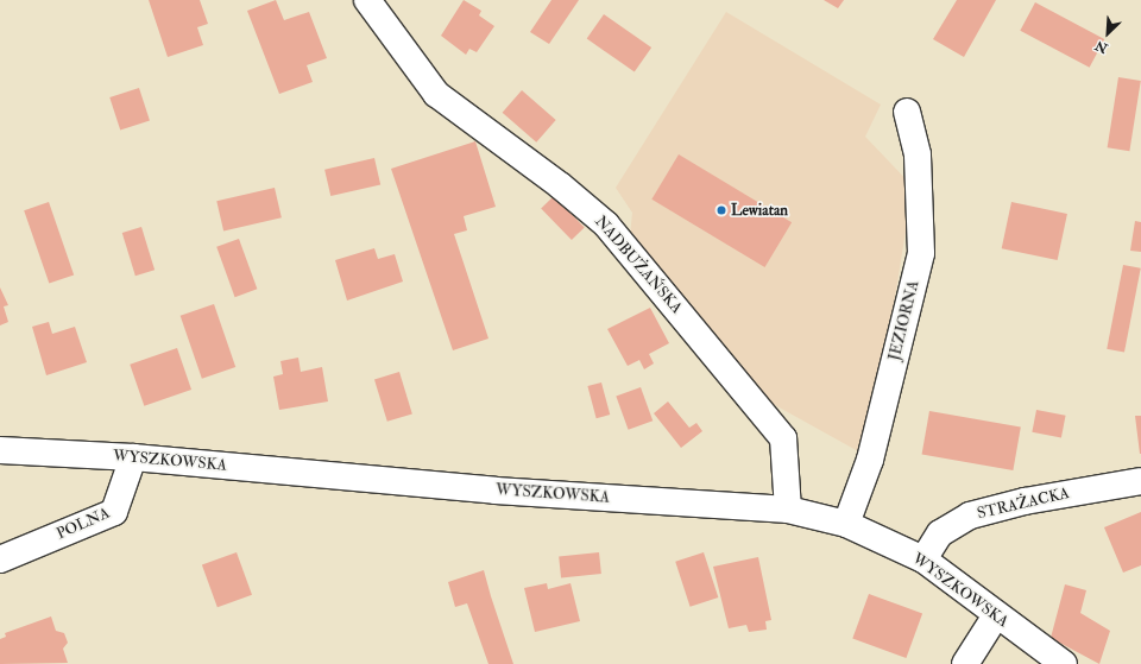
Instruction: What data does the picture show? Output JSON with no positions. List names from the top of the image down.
{
  "streets": {
    "street": [
      "NADBUŻAŃSKA",
      "JEZIORNA",
      "WYSZKOWSKA",
      "STRAŻACKA",
      "POLNA"
    ]
  },
  "crossings": [
    ["NADBUŻAŃSKA", "WYSZKOWSKA"],
    ["JEZIORNA", "WYSZKOWSKA"],
    ["WYSZKOWSKA", "STRAŻACKA"],
    ["WYSZKOWSKA", "POLNA"]
  ],
  "places": ["Lewiatan"],
  "north": "bottom left"
}
